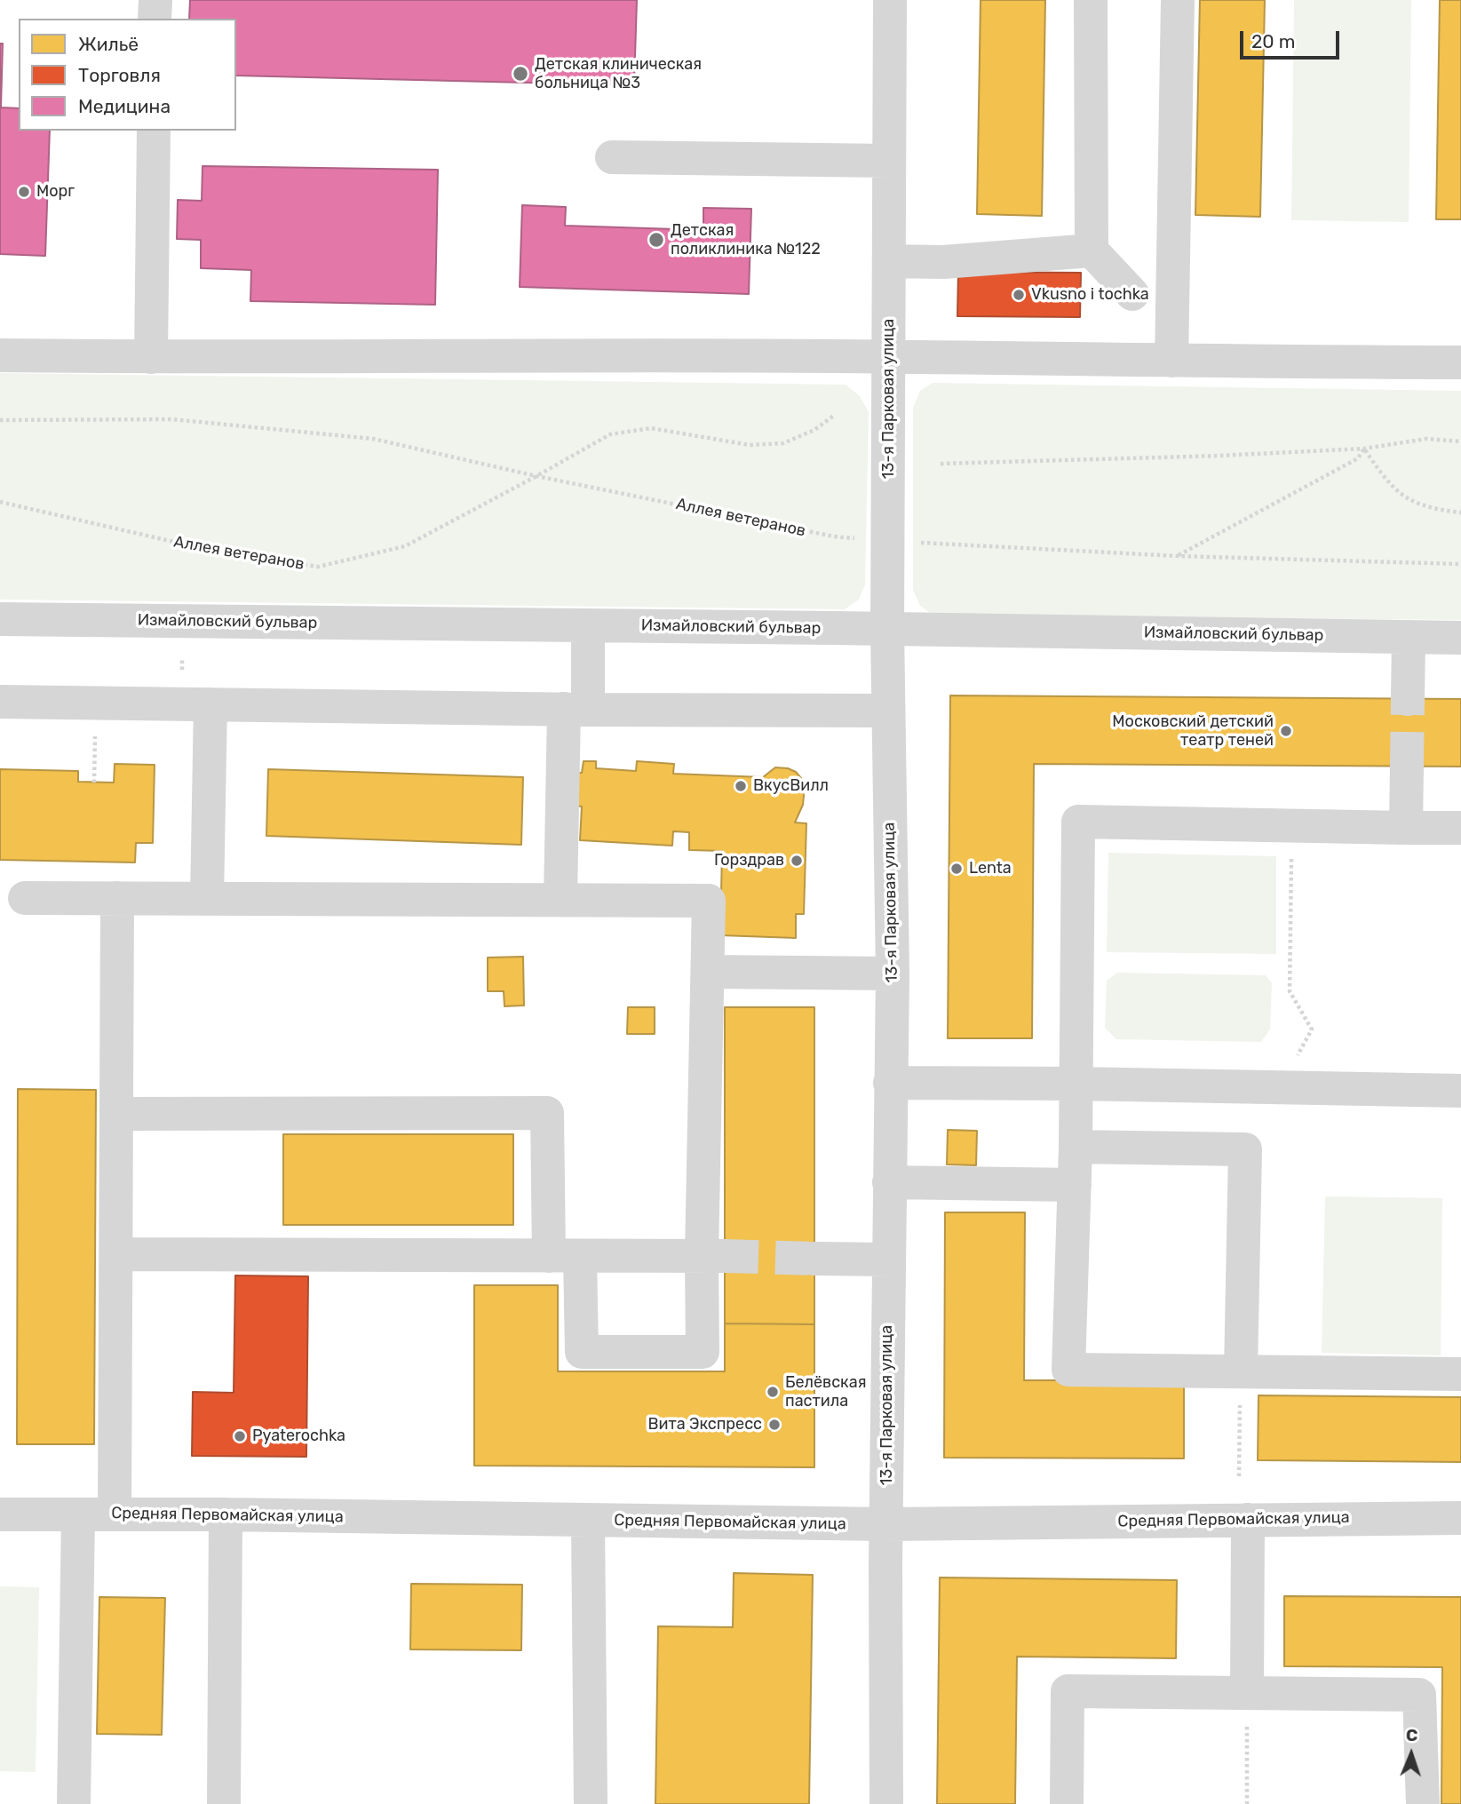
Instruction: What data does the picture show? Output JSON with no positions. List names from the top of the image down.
{
  "streets": {
    "street": ["13-я Парковая улица", "Измайловский бульвар", "Средняя Первомайская улица"],
    "path": ["Аллея ветеранов"]
  },
  "crossings": [
    ["13-я Парковая улица", "Измайловский бульвар"],
    ["13-я Парковая улица", "Средняя Первомайская улица"]
  ],
  "places": [
    "Детская клиническая больница №3",
    "Морг",
    "Детская поликлиника №122",
    "Vkusno i tochka",
    "Московский детский театр теней",
    "ВкусВилл",
    "Горздрав",
    "Lenta",
    "Белёвская пастила",
    "Вита Экспресс",
    "Pyaterochka"
  ],
  "legend": ["Жильё", "Торговля", "Медицина"],
  "scale_bar": "20 m",
  "north": "top"
}
